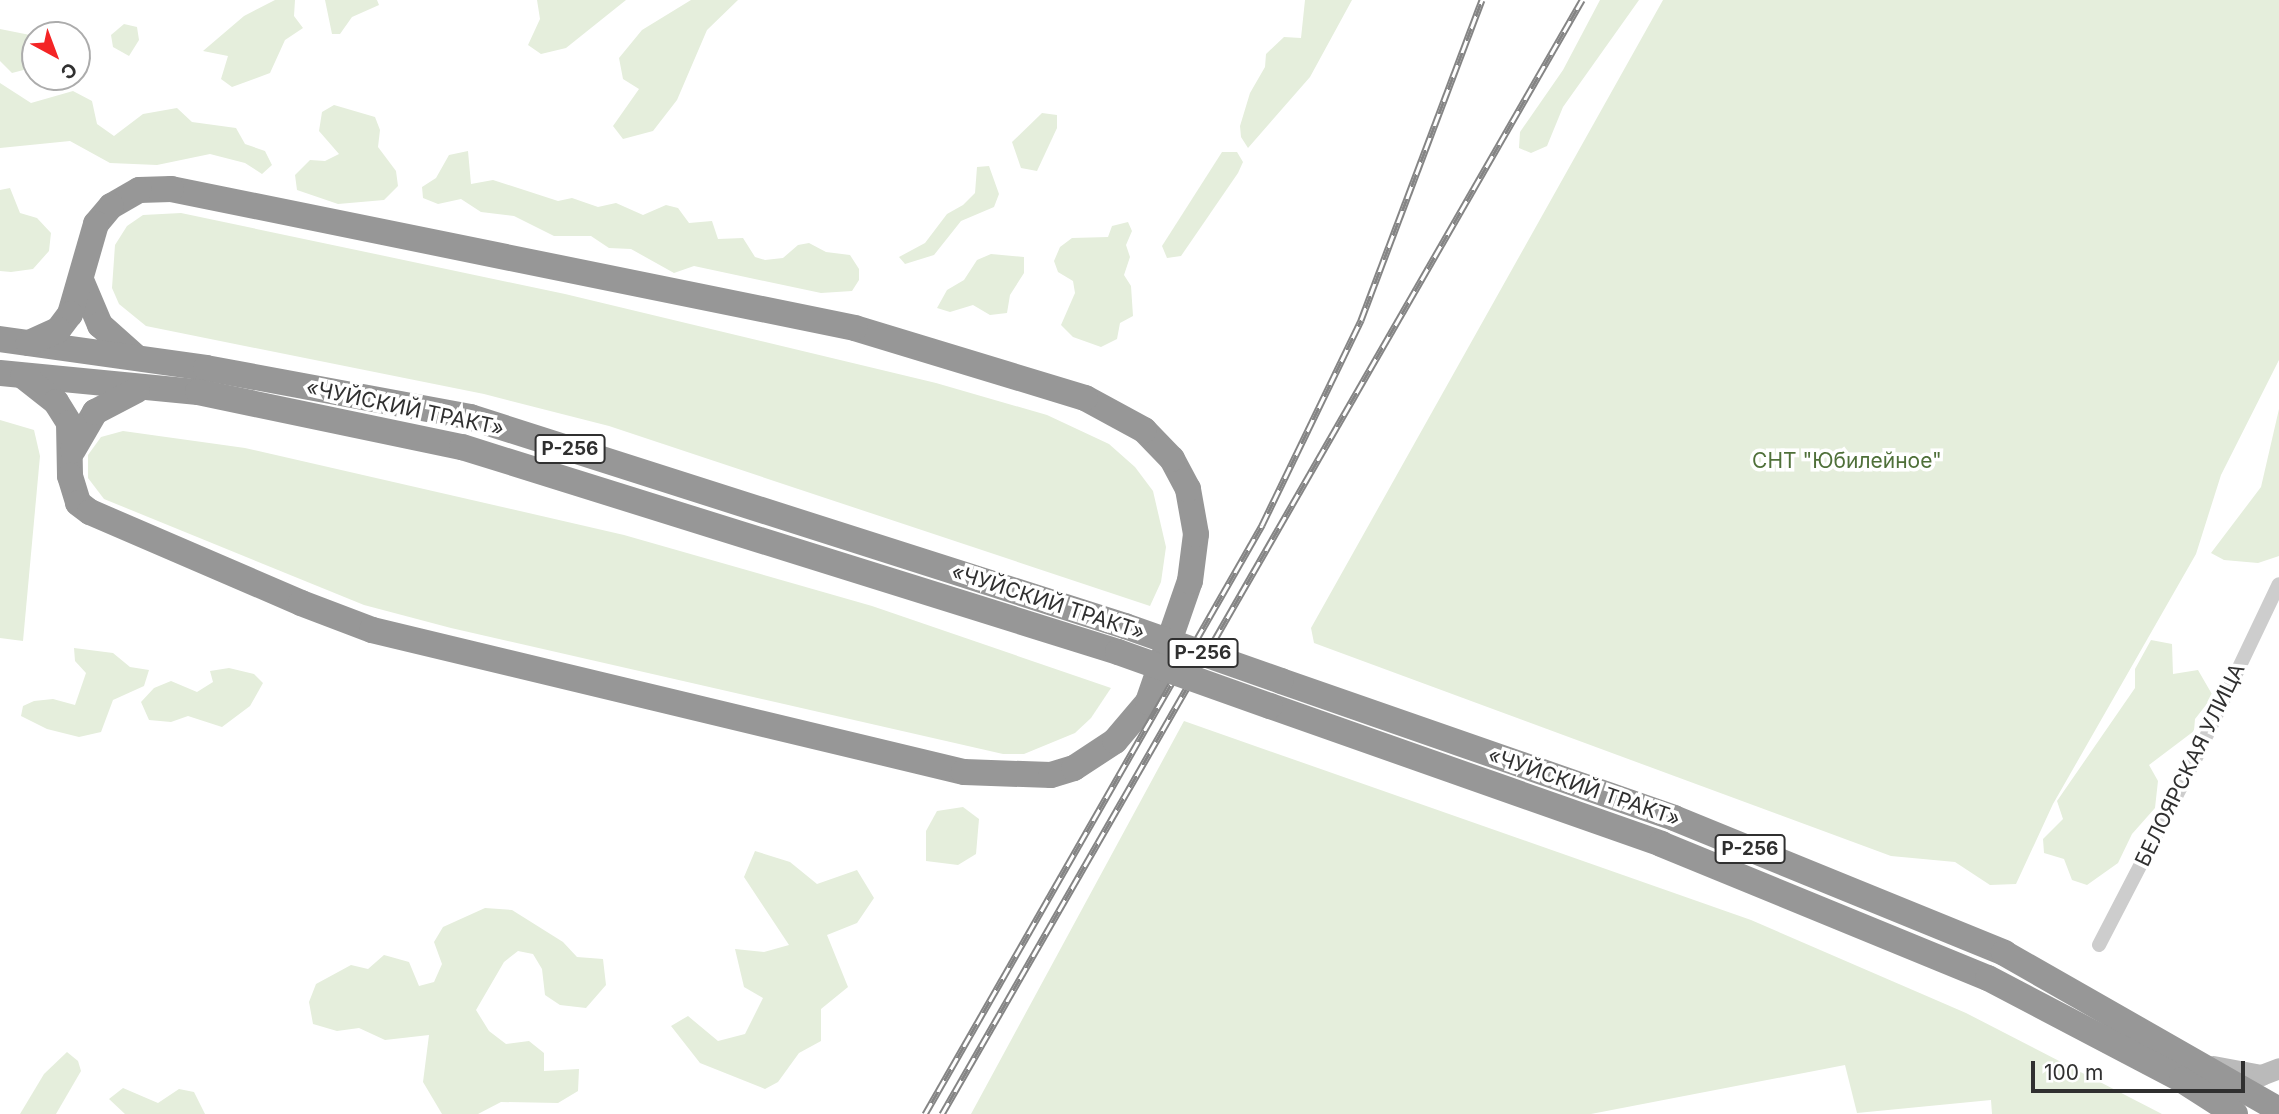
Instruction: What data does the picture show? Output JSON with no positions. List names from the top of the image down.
{
  "streets": {
    "highway": ["«ЧУЙСКИЙ ТРАКТ»", "Р-256"],
    "street": ["БЕЛОЯРСКАЯ УЛИЦА"]
  },
  "parks": ["СНТ \"Юбилейное\""],
  "scale_bar": "100 m",
  "north": "bottom right"
}
